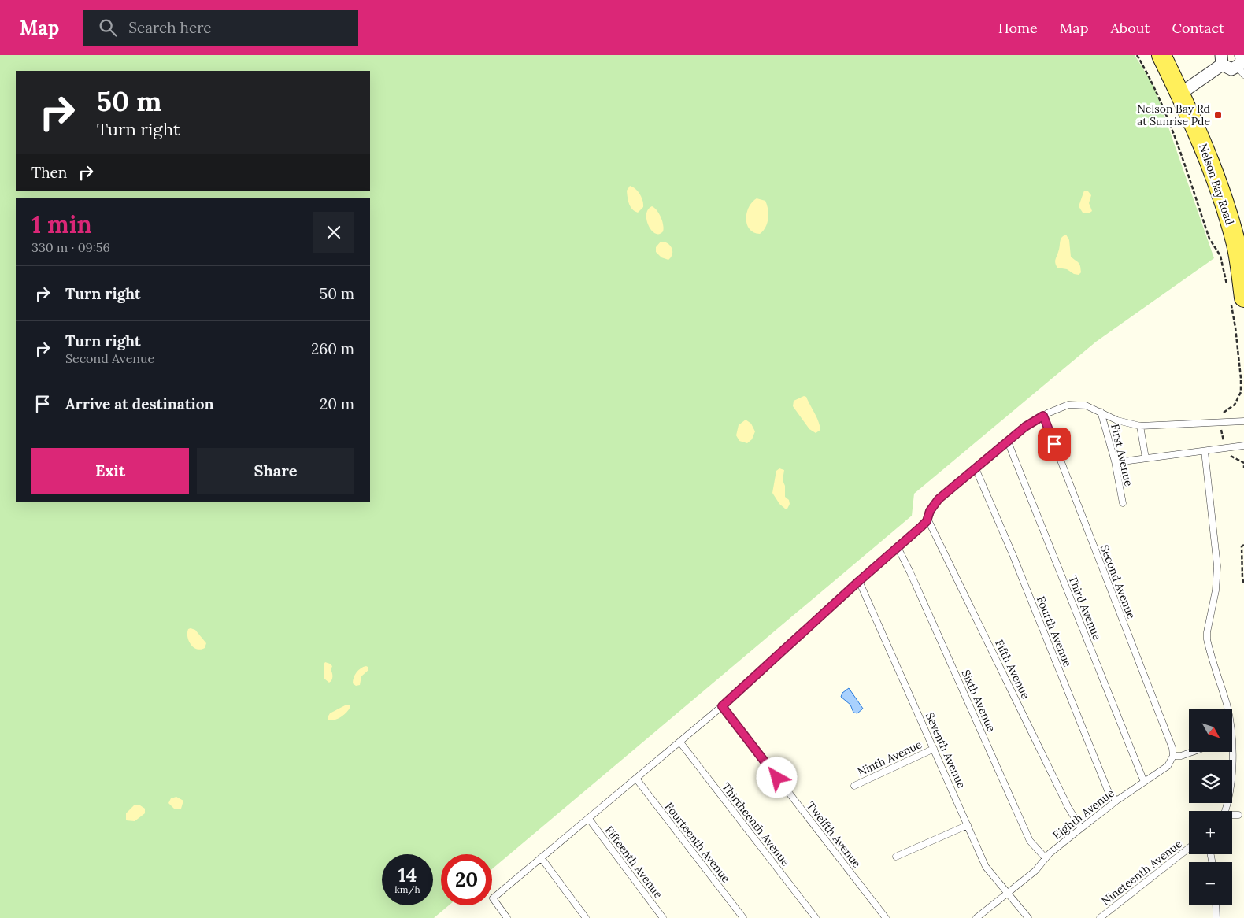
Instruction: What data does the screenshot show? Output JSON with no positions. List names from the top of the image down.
{
  "streets": {
    "main road": ["Nelson Bay Road"],
    "lane": [
      "First Avenue",
      "Second Avenue",
      "Third Avenue",
      "Fourth Avenue",
      "Fifth Avenue",
      "Sixth Avenue",
      "Seventh Avenue",
      "Ninth Avenue",
      "Eighth Avenue",
      "Thirtheenth Avenue",
      "Twelfth Avenue",
      "Fourteenth Avenue",
      "Fifteenth Avenue",
      "Nineteenth Avenue"
    ]
  },
  "crossings": [
    ["Second Avenue", "Eighth Avenue"],
    ["Third Avenue", "Eighth Avenue"],
    ["Fourth Avenue", "Eighth Avenue"],
    ["Fifth Avenue", "Eighth Avenue"],
    ["Sixth Avenue", "Eighth Avenue"],
    ["Seventh Avenue", "Ninth Avenue"],
    ["Seventh Avenue", "Eighth Avenue"]
  ],
  "places": {
    "transit": ["Nelson Bay Rd at Sunrise Pde"]
  },
  "north": "bottom right",
  "page": {
    "header": "Map",
    "search": "Search here",
    "nav": [
      "Home",
      "Map",
      "About",
      "Contact"
    ],
    "turn": ["50 m", "Turn right"],
    "then": "Then",
    "heading": ["1 min", "330 m · 09:56"],
    "list": [
      {
        "name": "Turn right",
        "value": "50 m"
      },
      {
        "name": "Turn right",
        "note": "Second Avenue",
        "value": "260 m"
      },
      {
        "name": "Arrive at destination",
        "value": "20 m"
      }
    ],
    "buttons": ["Exit", "Share"],
    "map_buttons": ["+", "−"],
    "speed": "14 km/h",
    "limit": "20"
  }
}
